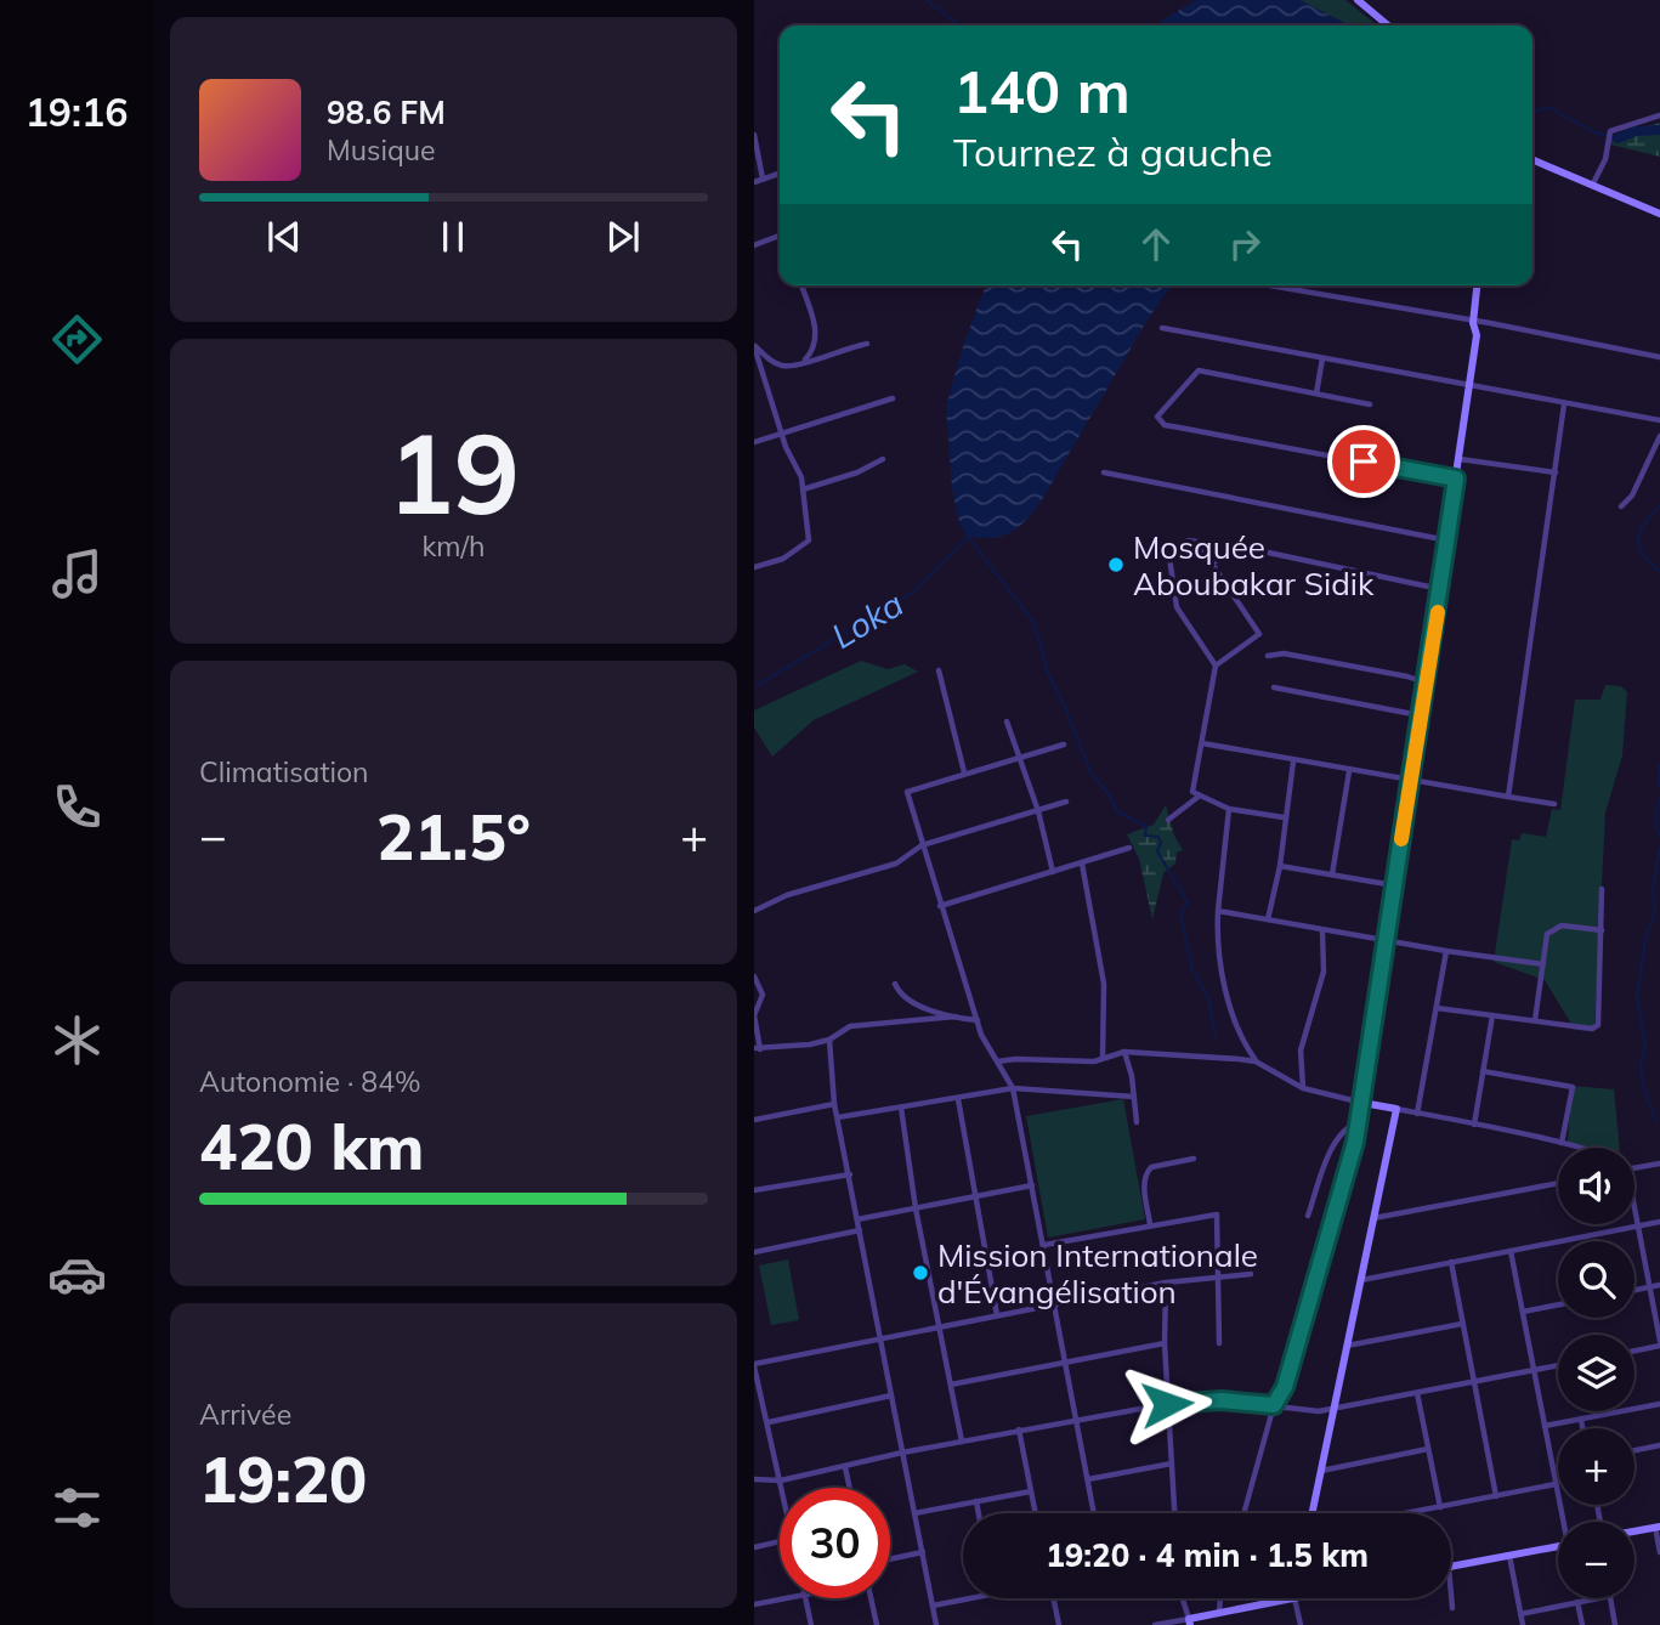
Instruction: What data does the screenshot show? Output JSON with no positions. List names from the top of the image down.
{
  "water": ["Loka"],
  "places": ["Mosquée Aboubakar Sidik", "Mission Internationale d'Évangélisation"],
  "page": {
    "tabs": "19:16",
    "turn": ["140 m", "Tournez à gauche"],
    "song": ["98.6 FM", "Musique"],
    "tile": [
      ["19", "km/h"],
      "Climatisation",
      ["Autonomie · 84%", "420 km"],
      ["Arrivée", "19:20"]
    ],
    "heat": ["−", "21.5°", "+"],
    "map_buttons": ["+", "−"],
    "limit": "30",
    "trip": "19:20 · 4 min · 1.5 km"
  }
}
